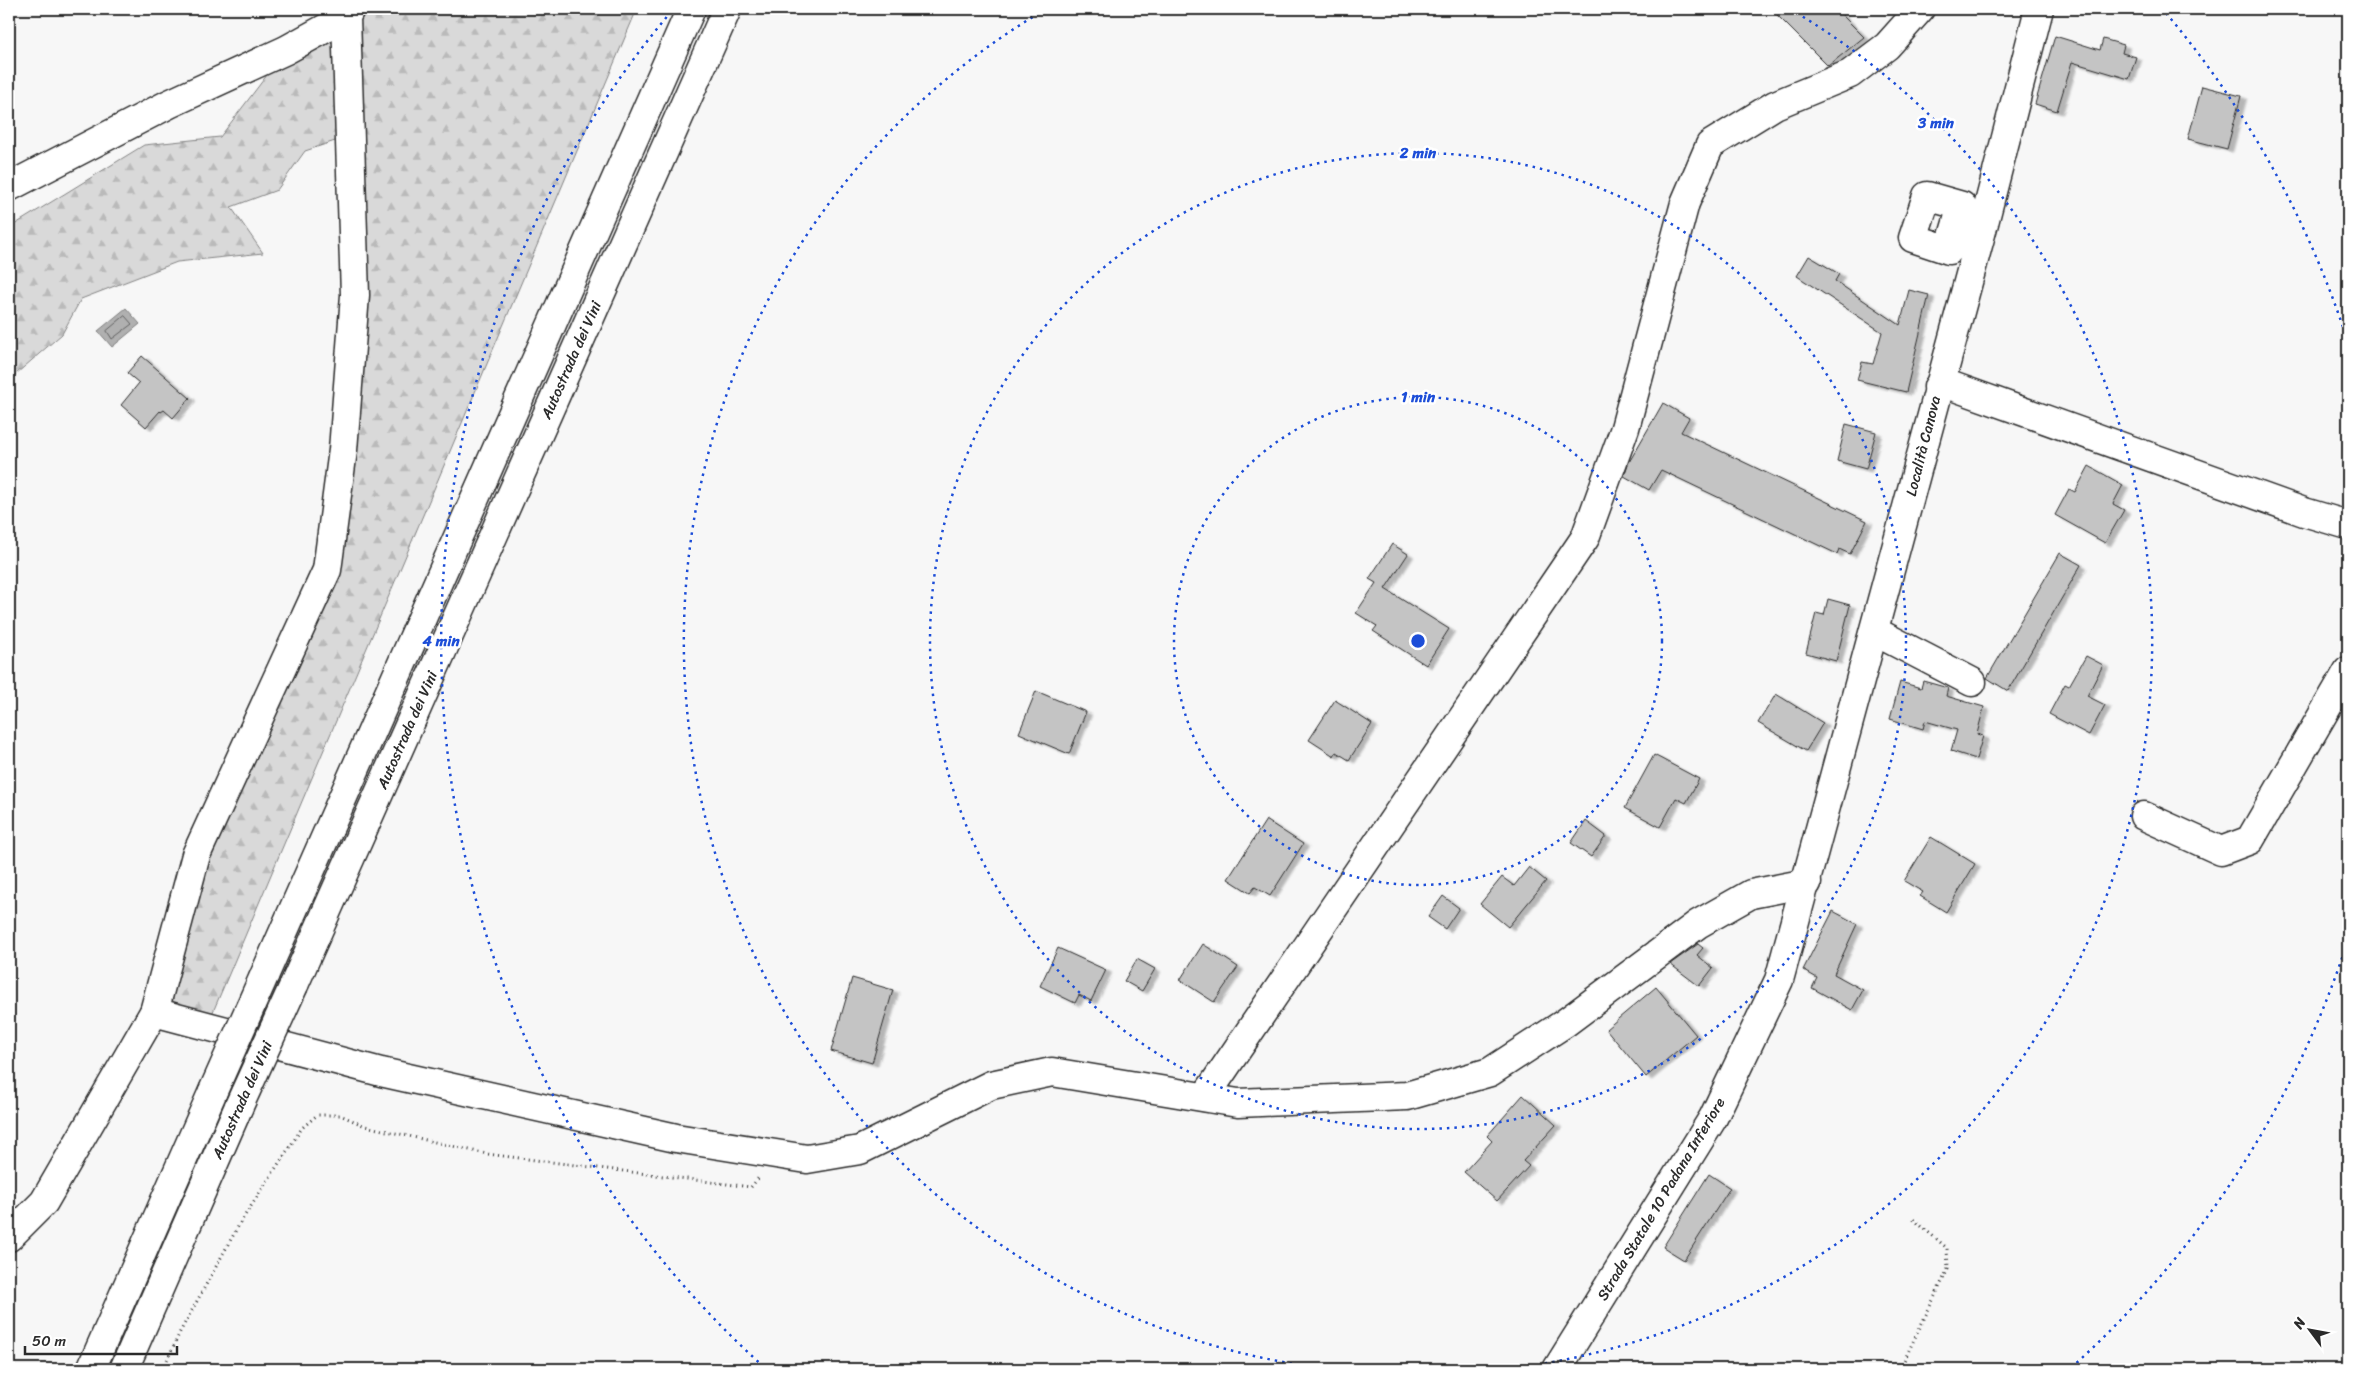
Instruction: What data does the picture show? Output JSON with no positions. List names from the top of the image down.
{
  "streets": {
    "main road": ["Autostrada dei Vini", "Località Canova", "Strada Statale 10 Padana Inferiore"]
  },
  "crossings": [
    ["Località Canova", "Strada Statale 10 Padana Inferiore"]
  ],
  "scale_bar": "50 m",
  "north": "top left",
  "rings": [
    "3 min",
    "2 min",
    "1 min",
    "4 min"
  ]
}
